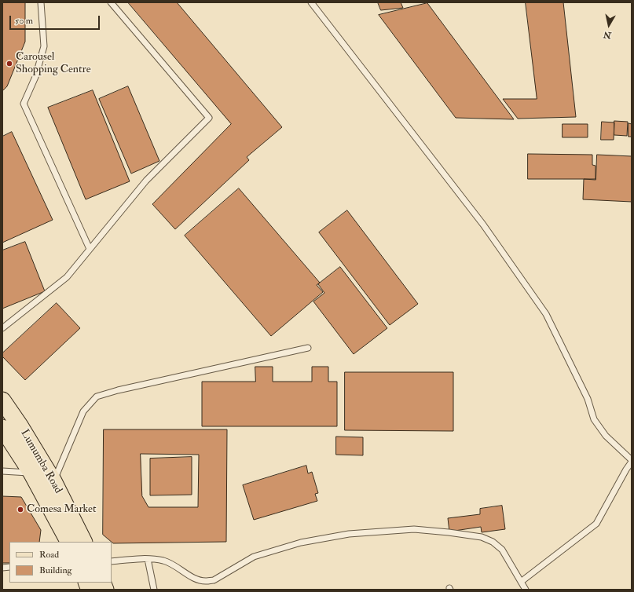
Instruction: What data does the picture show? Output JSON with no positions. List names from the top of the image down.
{
  "streets": {
    "main road": ["Lumumba Road"]
  },
  "places": ["Carousel Shopping Centre", "Comesa Market"],
  "legend": ["Road", "Building"],
  "scale_bar": "50 m",
  "north": "bottom"
}
